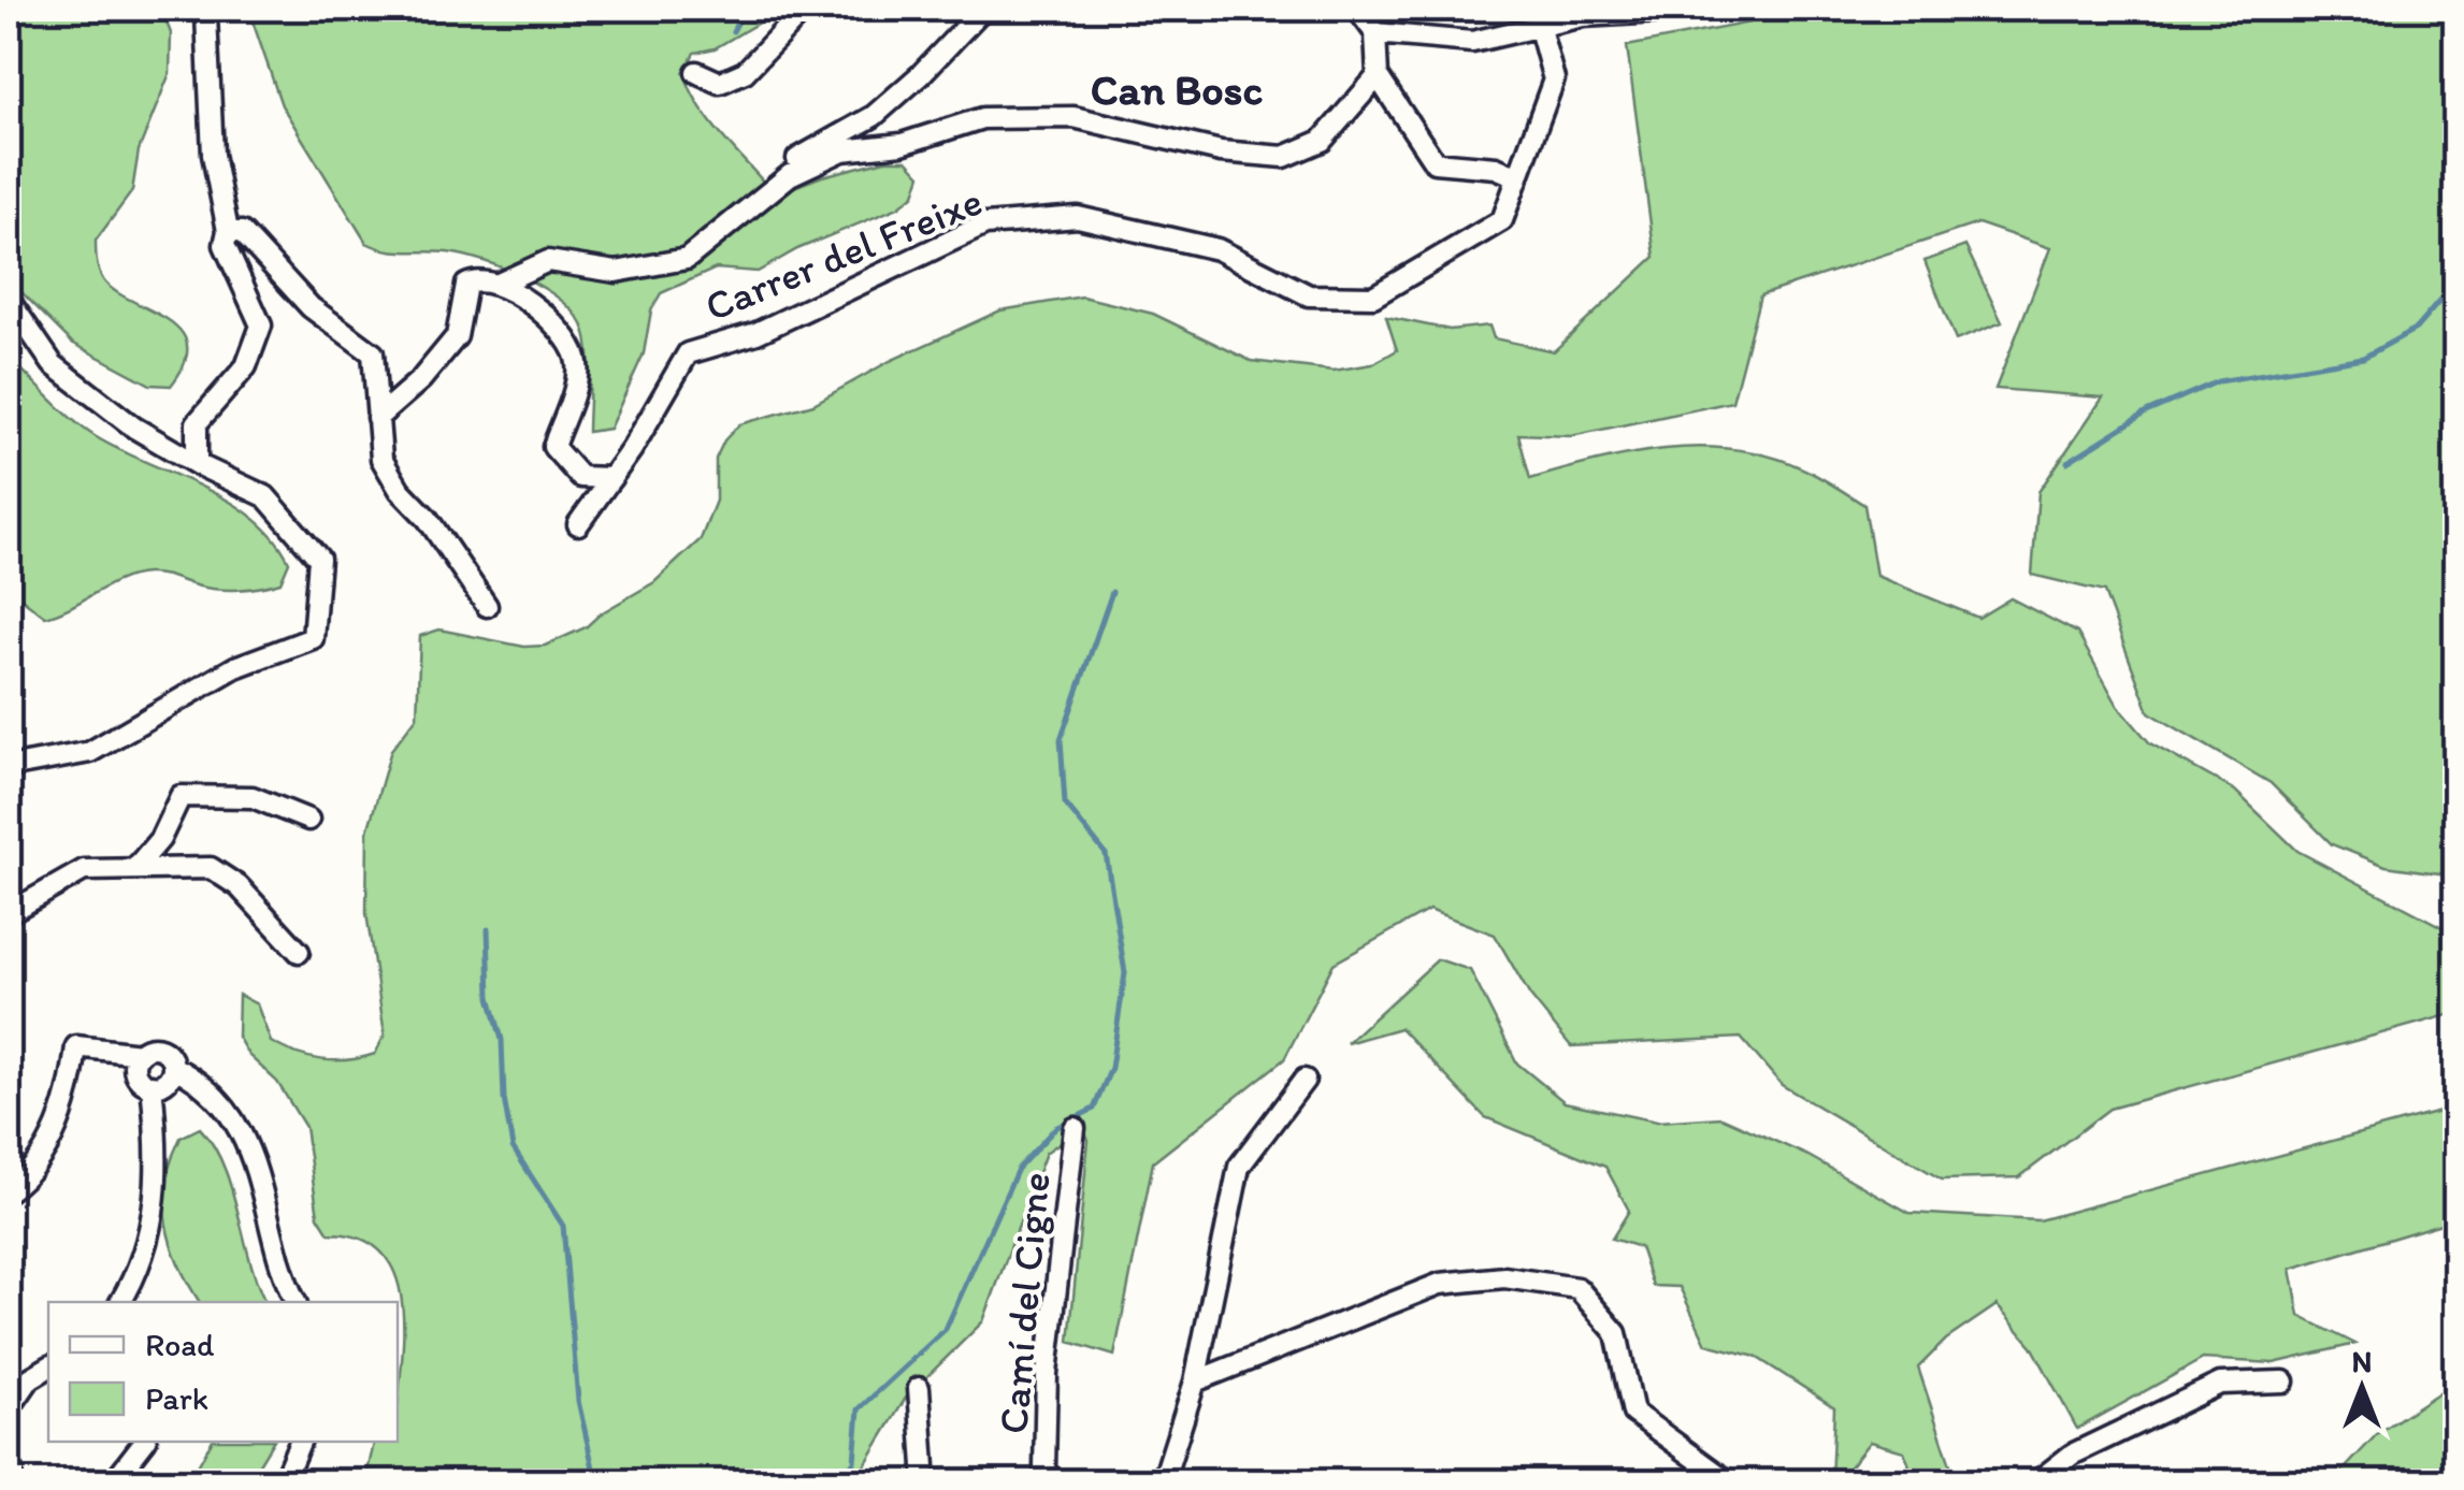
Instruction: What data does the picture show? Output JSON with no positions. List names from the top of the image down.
{
  "streets": {
    "street": ["Carrer del Freixe", "Camí del Cigne"]
  },
  "districts": ["Can Bosc"],
  "legend": ["Road", "Park"],
  "north": "top"
}
